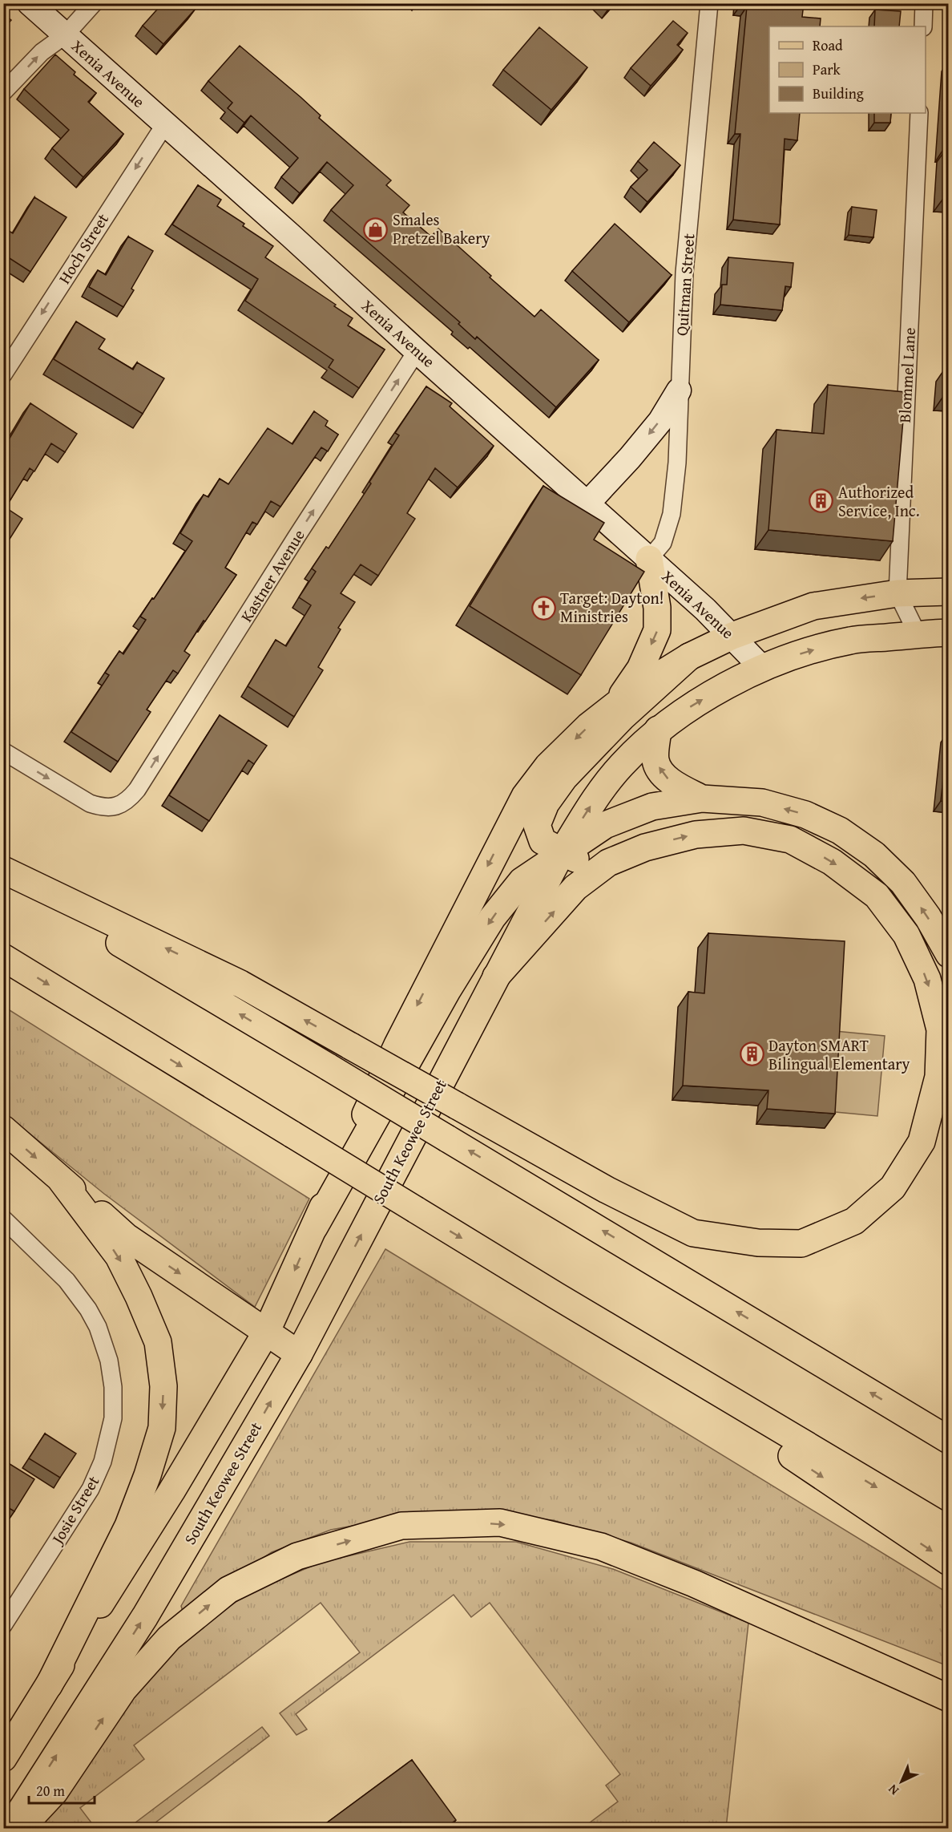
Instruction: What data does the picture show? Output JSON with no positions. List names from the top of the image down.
{
  "streets": {
    "main road": ["South Keowee Street"],
    "street": [
      "Xenia Avenue",
      "Hoch Street",
      "Quitman Street",
      "Blommel Lane",
      "Kastner Avenue",
      "Josie Street"
    ]
  },
  "crossings": [
    ["Xenia Avenue", "Hoch Street"],
    ["Xenia Avenue", "Quitman Street"],
    ["Xenia Avenue", "Kastner Avenue"],
    ["Xenia Avenue", "South Keowee Street"],
    ["Blommel Lane", "South Keowee Street"]
  ],
  "one_way": ["Hoch Street", "Kastner Avenue"],
  "places": {
    "shop": ["Smales Pretzel Bakery"],
    "building": ["Authorized Service, Inc.", "Dayton SMART Bilingual Elementary"],
    "church": ["Target: Dayton! Ministries"]
  },
  "legend": ["Road", "Park", "Building"],
  "scale_bar": "20 m",
  "north": "bottom left"
}
